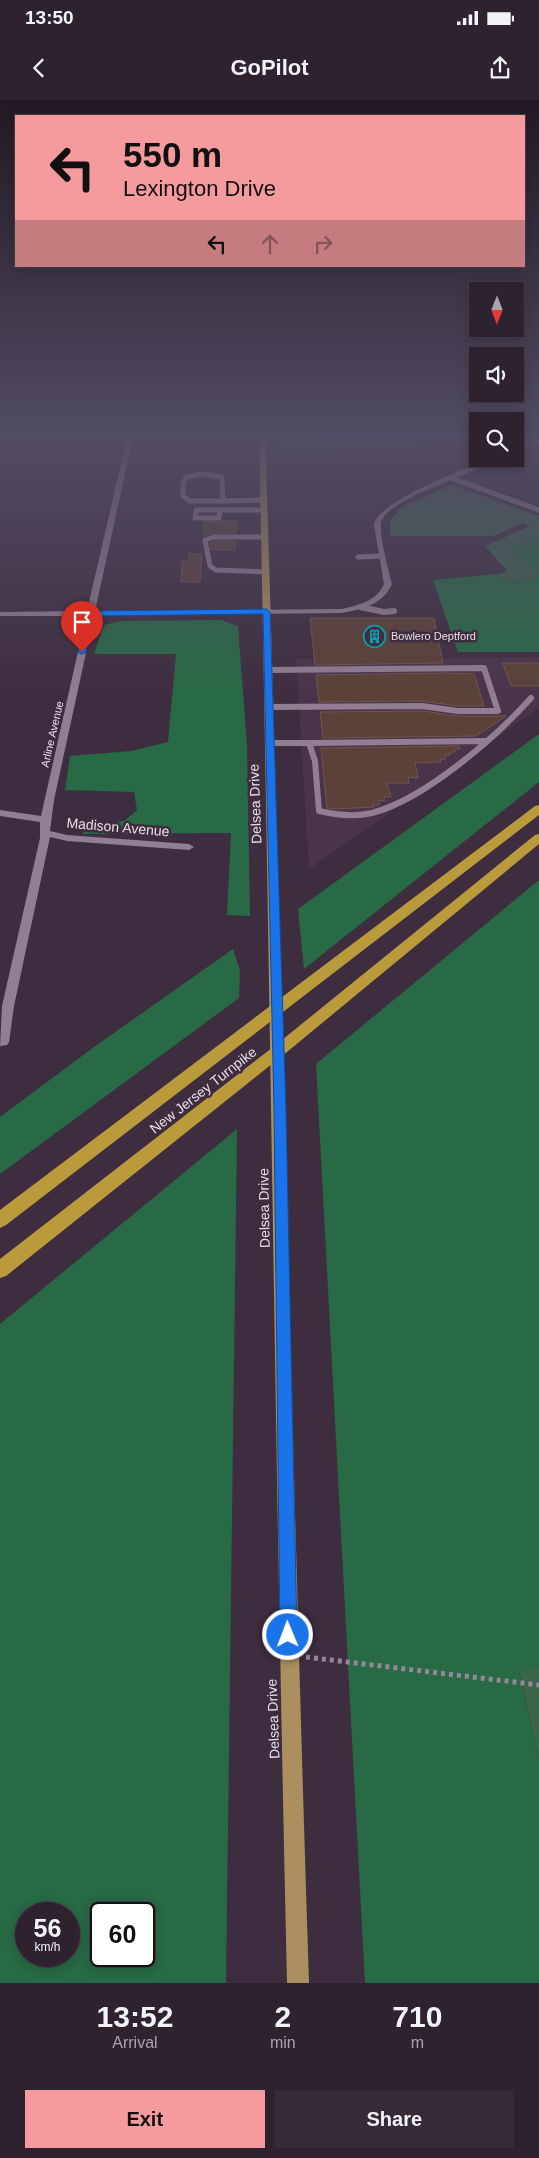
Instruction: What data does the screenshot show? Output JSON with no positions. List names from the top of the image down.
{
  "streets": {
    "highway": ["New Jersey Turnpike"],
    "main road": ["Delsea Drive"],
    "street": ["Arline Avenue", "Madison Avenue"]
  },
  "crossings": [
    ["Arline Avenue", "Madison Avenue"]
  ],
  "places": {
    "building": ["Bowlero Deptford"]
  },
  "north": "bottom",
  "page": {
    "status": "13:50",
    "header": "GoPilot",
    "turn": ["550 m", "Lexington Drive"],
    "speed": "56 km/h",
    "limit": "60",
    "eta": [
      "13:52",
      "Arrival",
      "2",
      "min",
      "710",
      "m"
    ],
    "buttons": ["Exit", "Share"]
  }
}
